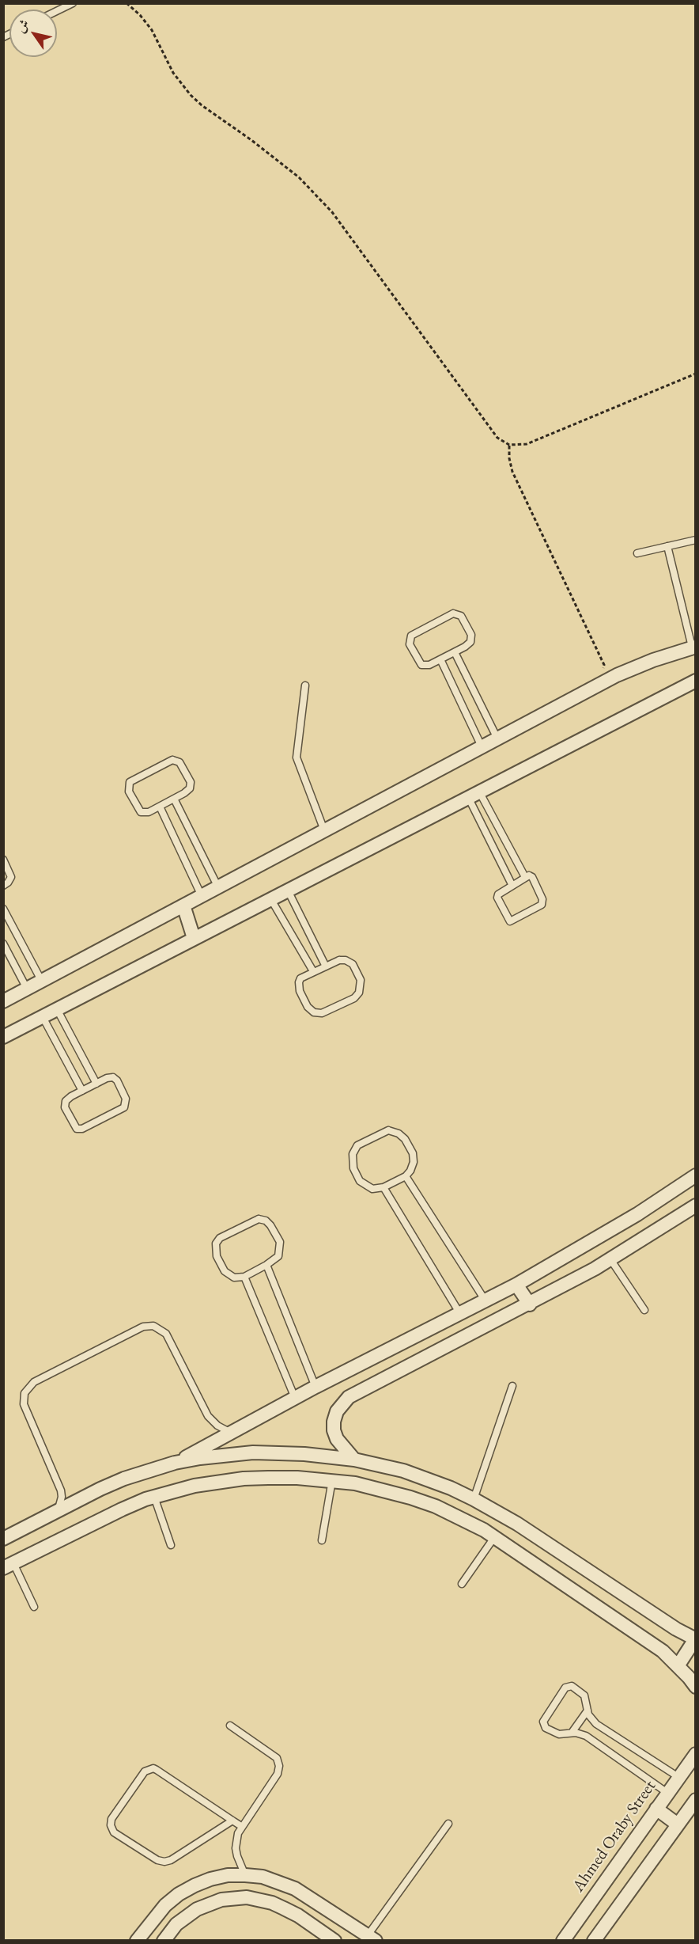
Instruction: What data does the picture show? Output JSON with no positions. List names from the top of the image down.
{
  "streets": {
    "street": ["Ahmed Oraby Street"]
  },
  "north": "top left"
}
